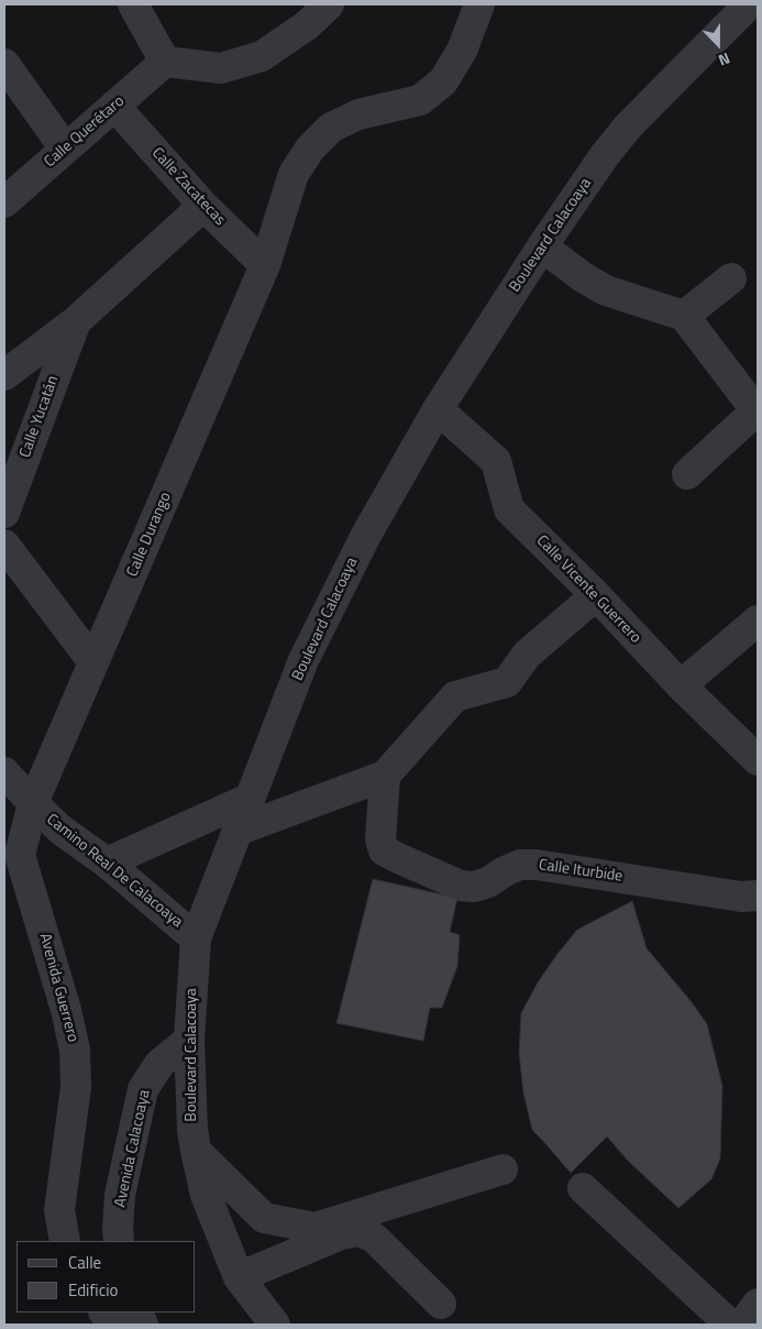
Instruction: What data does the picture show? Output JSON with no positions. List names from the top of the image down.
{
  "streets": {
    "street": [
      "Calle Querétaro",
      "Calle Zacatecas",
      "Boulevard Calacoaya",
      "Calle Yucatán",
      "Calle Durango",
      "Calle Vicente Guerrero",
      "Camino Real De Calacoaya",
      "Calle Iturbide",
      "Avenida Guerrero",
      "Avenida Calacoaya"
    ]
  },
  "crossings": [
    ["Calle Querétaro", "Calle Zacatecas"],
    ["Calle Zacatecas", "Calle Yucatán"],
    ["Calle Zacatecas", "Calle Durango"],
    ["Boulevard Calacoaya", "Calle Vicente Guerrero"],
    ["Boulevard Calacoaya", "Camino Real De Calacoaya"],
    ["Boulevard Calacoaya", "Avenida Calacoaya"],
    ["Calle Durango", "Camino Real De Calacoaya"]
  ],
  "legend": ["Calle", "Edificio"],
  "north": "bottom"
}
